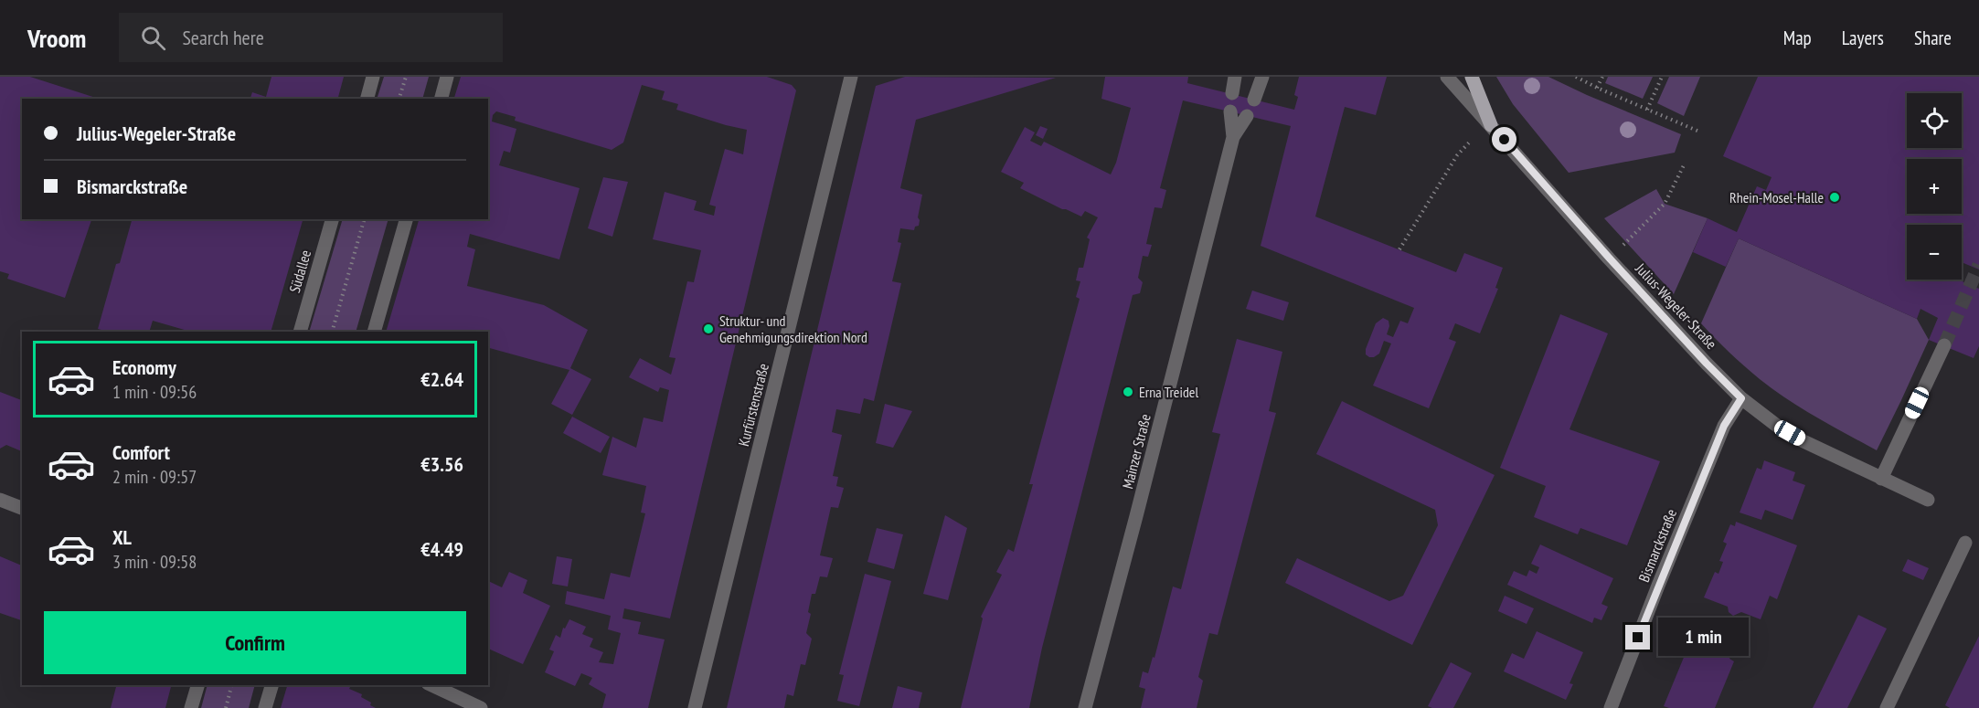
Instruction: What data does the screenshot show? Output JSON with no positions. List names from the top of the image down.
{
  "streets": {
    "street": [
      "Südallee",
      "Julius-Wegeler-Straße",
      "Kurfürstenstraße",
      "Mainzer Straße",
      "Bismarckstraße"
    ]
  },
  "crossings": [
    ["Julius-Wegeler-Straße", "Bismarckstraße"]
  ],
  "places": ["Rhein-Mosel-Halle", "Struktur- und Genehmigungsdirektion Nord", "Erna Treidel"],
  "page": {
    "header": "Vroom",
    "search": "Search here",
    "nav": ["Map", "Layers", "Share"],
    "map_buttons": ["+", "−"],
    "banner": ["Julius-Wegeler-Straße", "Bismarckstraße"],
    "list": [
      {
        "name": "Economy",
        "note": "1 min · 09:56",
        "value": "€2.64"
      },
      {
        "name": "Comfort",
        "note": "2 min · 09:57",
        "value": "€3.56"
      },
      {
        "name": "XL",
        "note": "3 min · 09:58",
        "value": "€4.49"
      }
    ],
    "buttons": "Confirm",
    "bubble": "1 min"
  }
}
